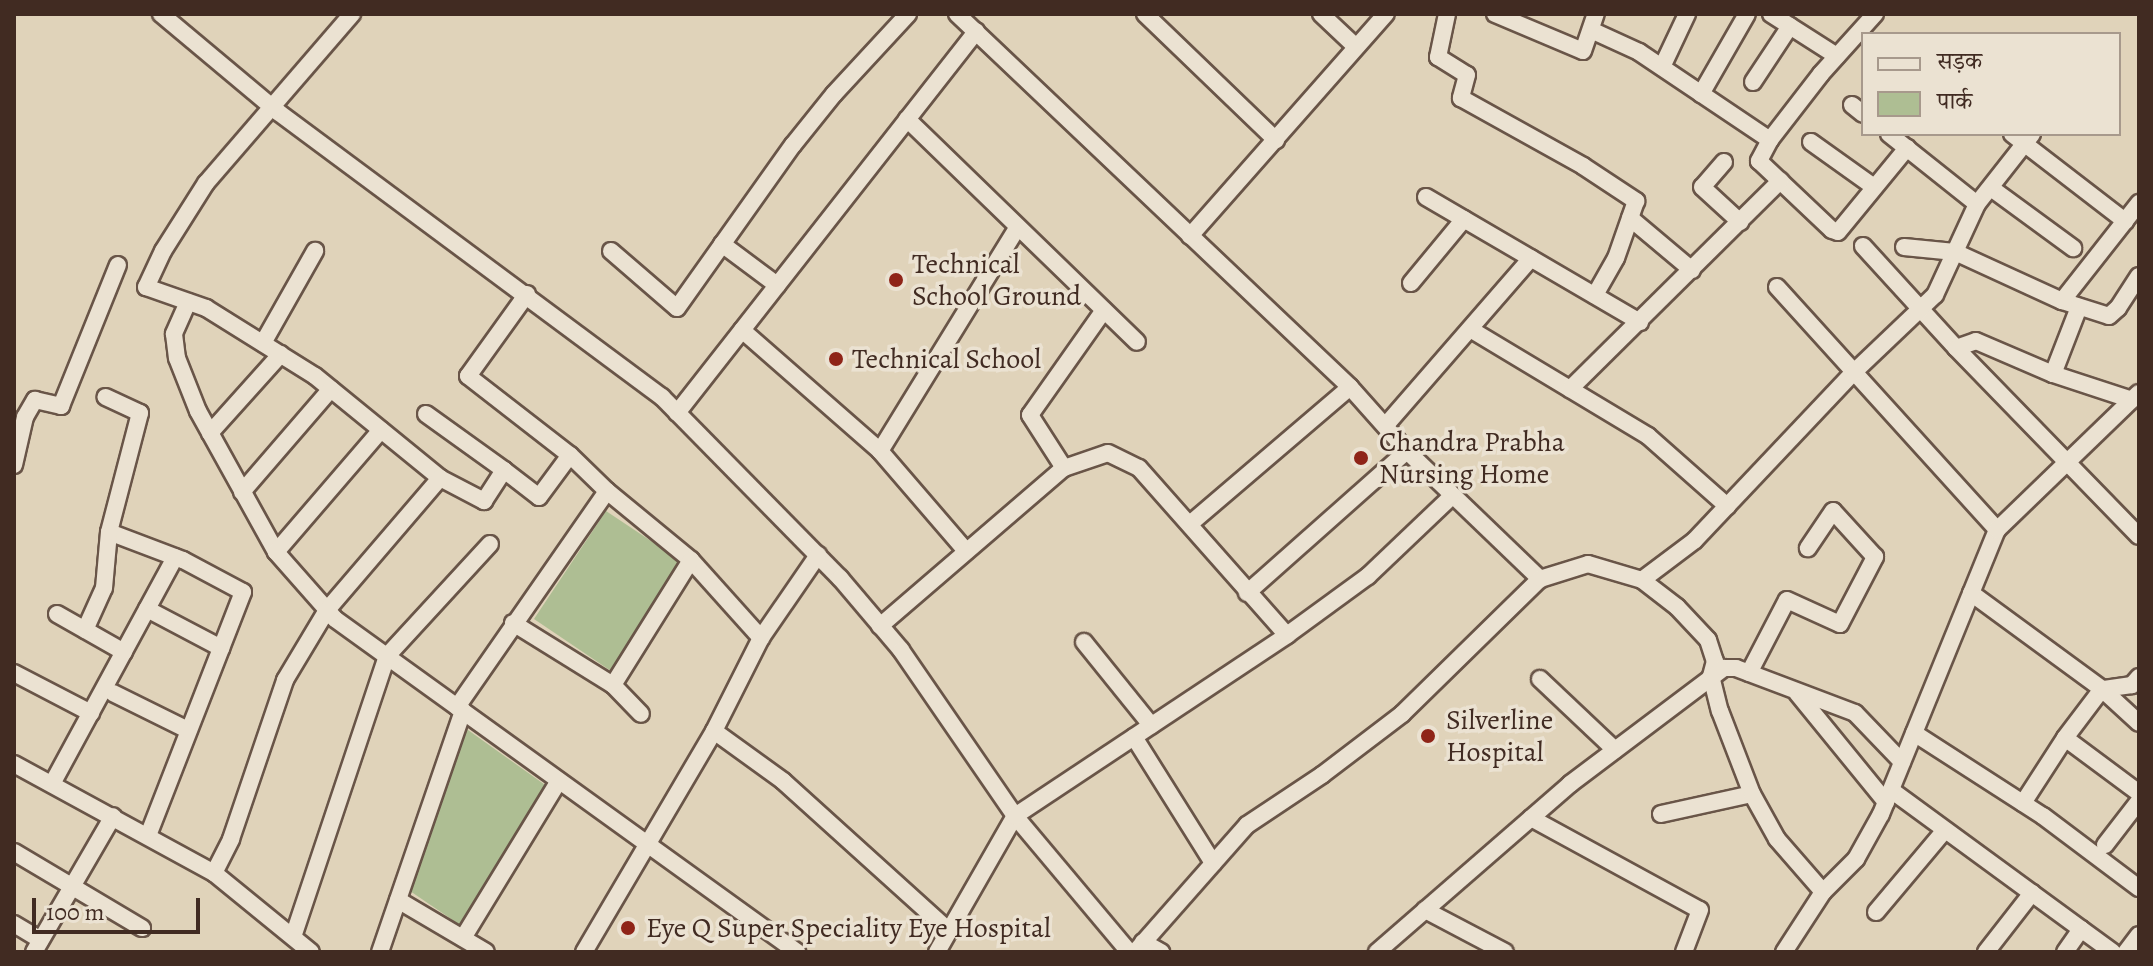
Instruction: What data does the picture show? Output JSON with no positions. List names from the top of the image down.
{
  "places": [
    "Technical School Ground",
    "Technical School",
    "Chandra Prabha Nursing Home",
    "Silverline Hospital",
    "Eye Q Super Speciality Eye Hospital"
  ],
  "legend": ["सड़क", "पार्क"],
  "scale_bar": "100 m"
}
